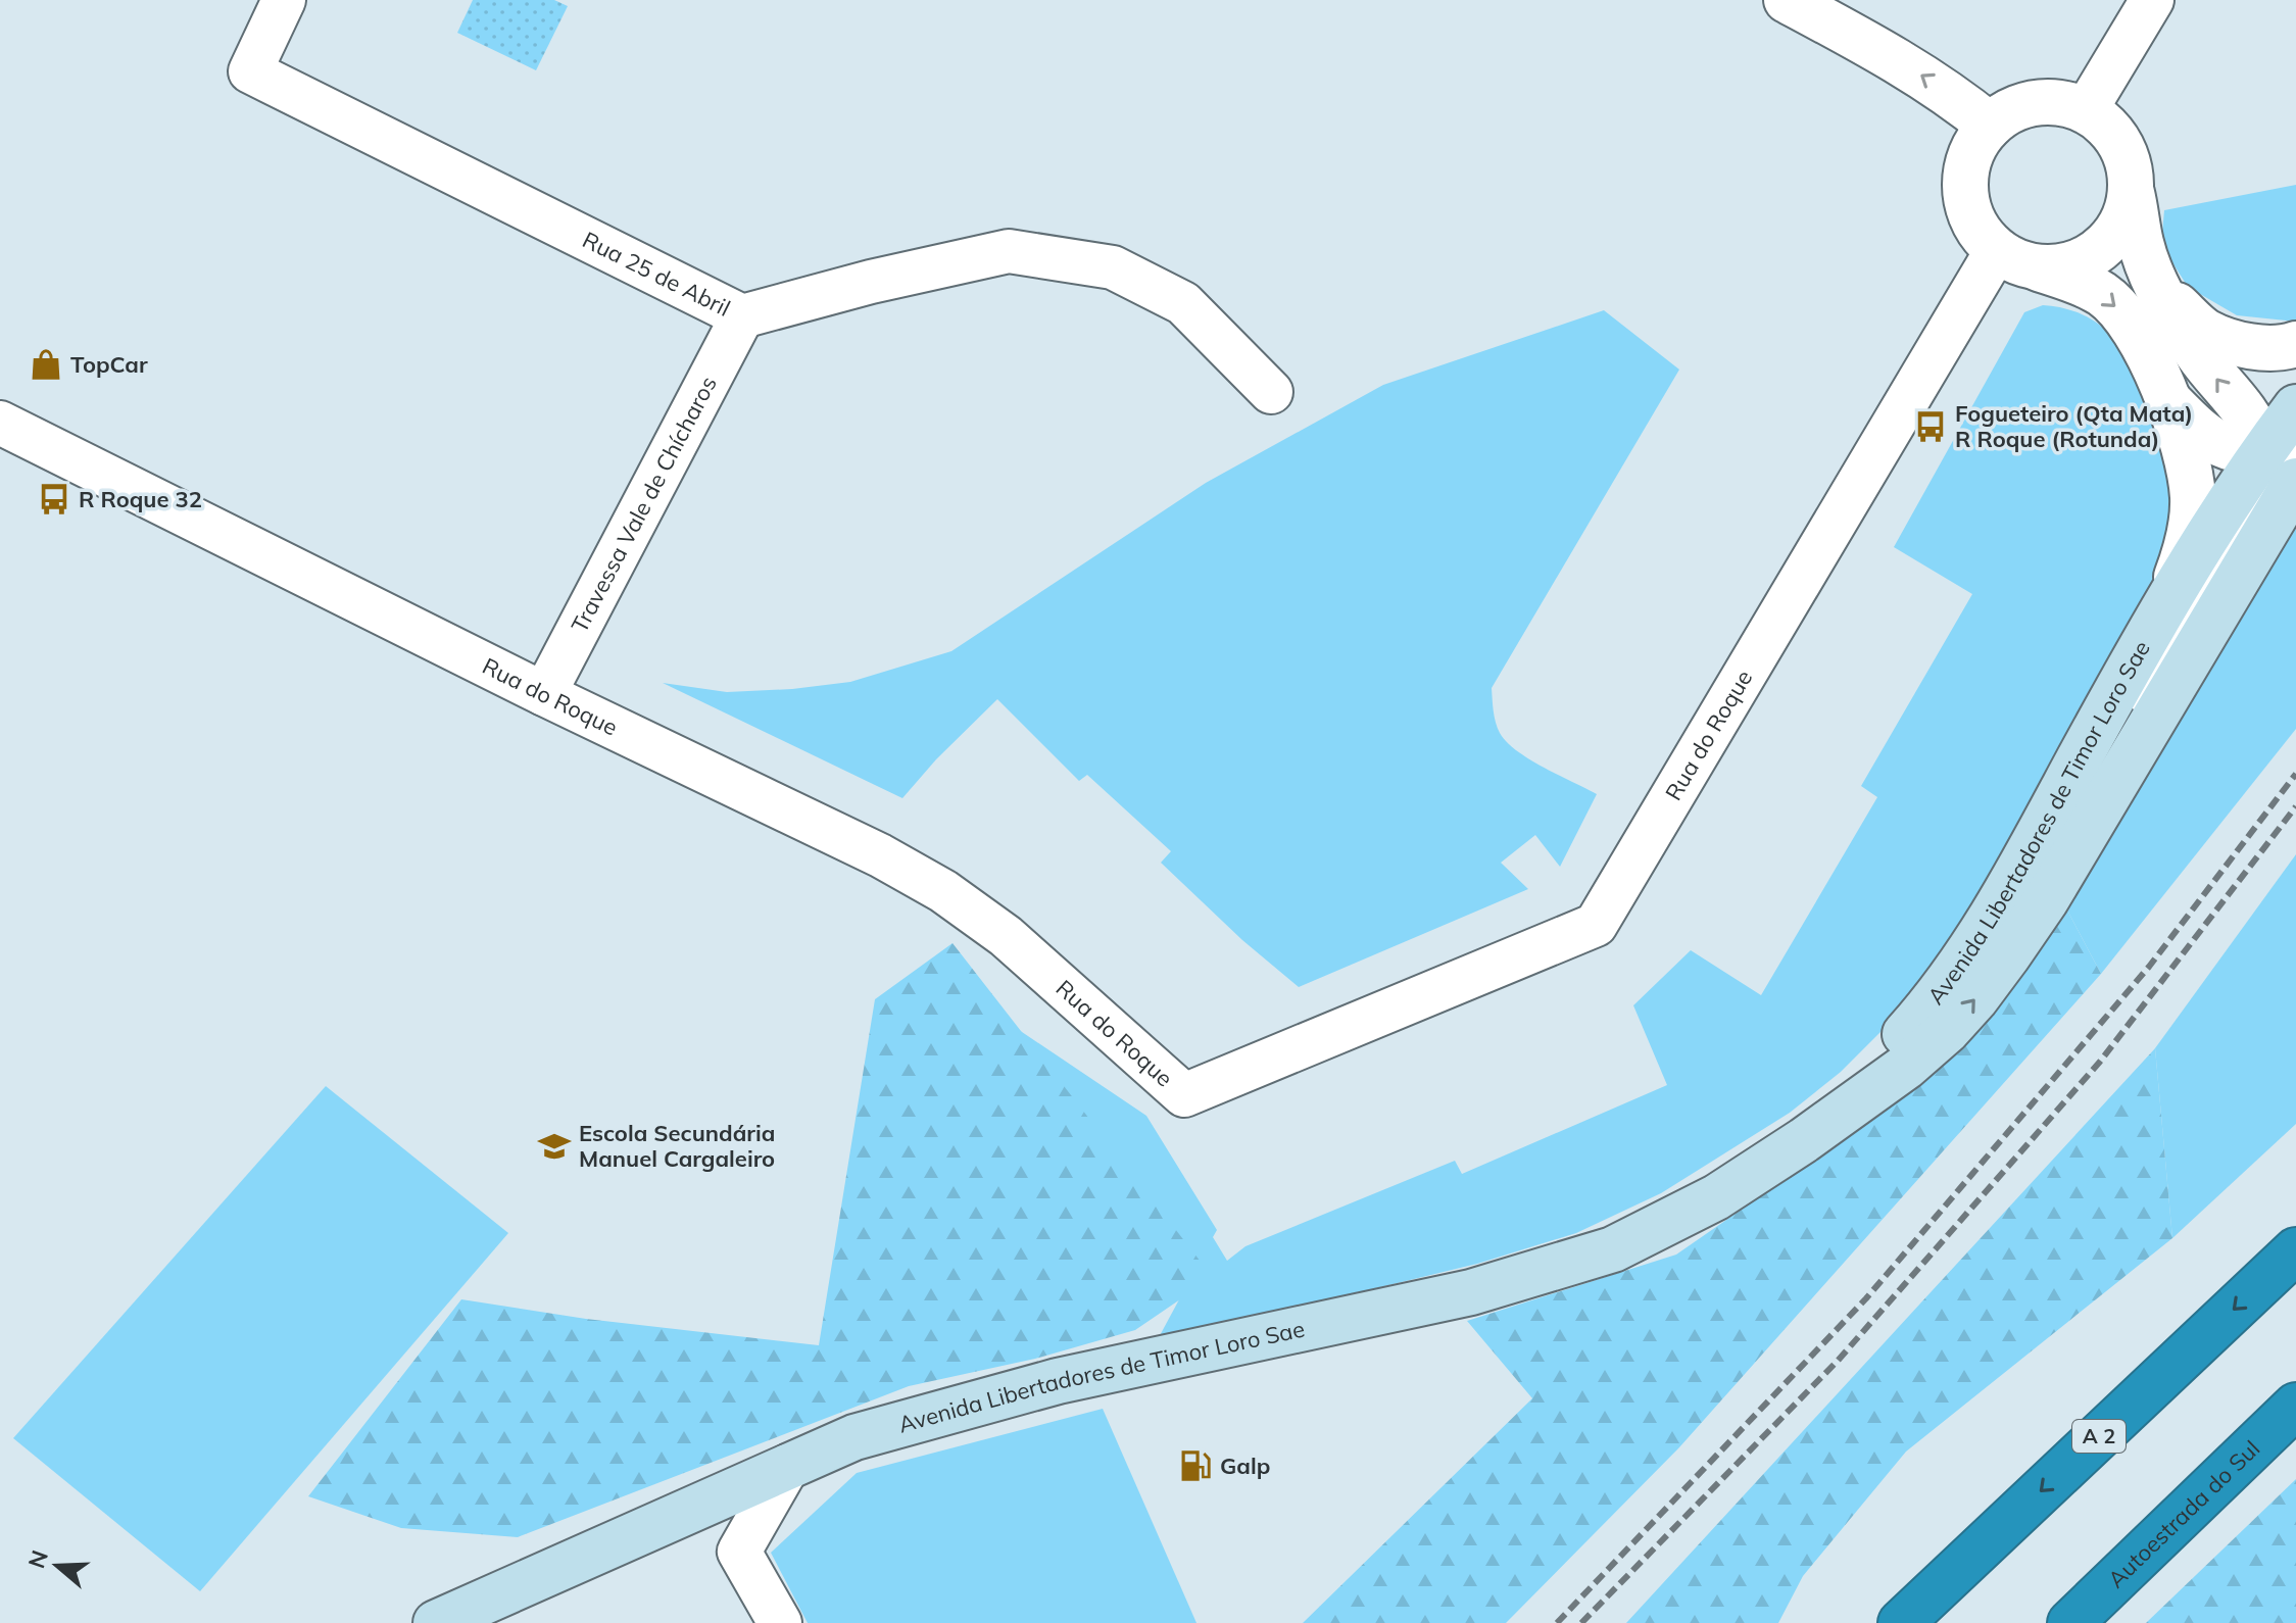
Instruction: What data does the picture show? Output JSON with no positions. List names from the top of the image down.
{
  "streets": {
    "highway": ["A 2", "Autoestrada do Sul"],
    "main road": ["Avenida Libertadores de Timor Loro Sae"],
    "street": ["Rua 25 de Abril", "Travessa Vale de Chícharos", "Rua do Roque"]
  },
  "crossings": [
    ["Rua 25 de Abril", "Travessa Vale de Chícharos"],
    ["Travessa Vale de Chícharos", "Rua do Roque"]
  ],
  "places": {
    "shop": ["TopCar"],
    "bus stop": ["Fogueteiro (Qta Mata) R Roque (Rotunda)", "R Roque 32"],
    "school or university": ["Escola Secundária Manuel Cargaleiro"],
    "fuel station": ["Galp"]
  },
  "north": "left"
}
